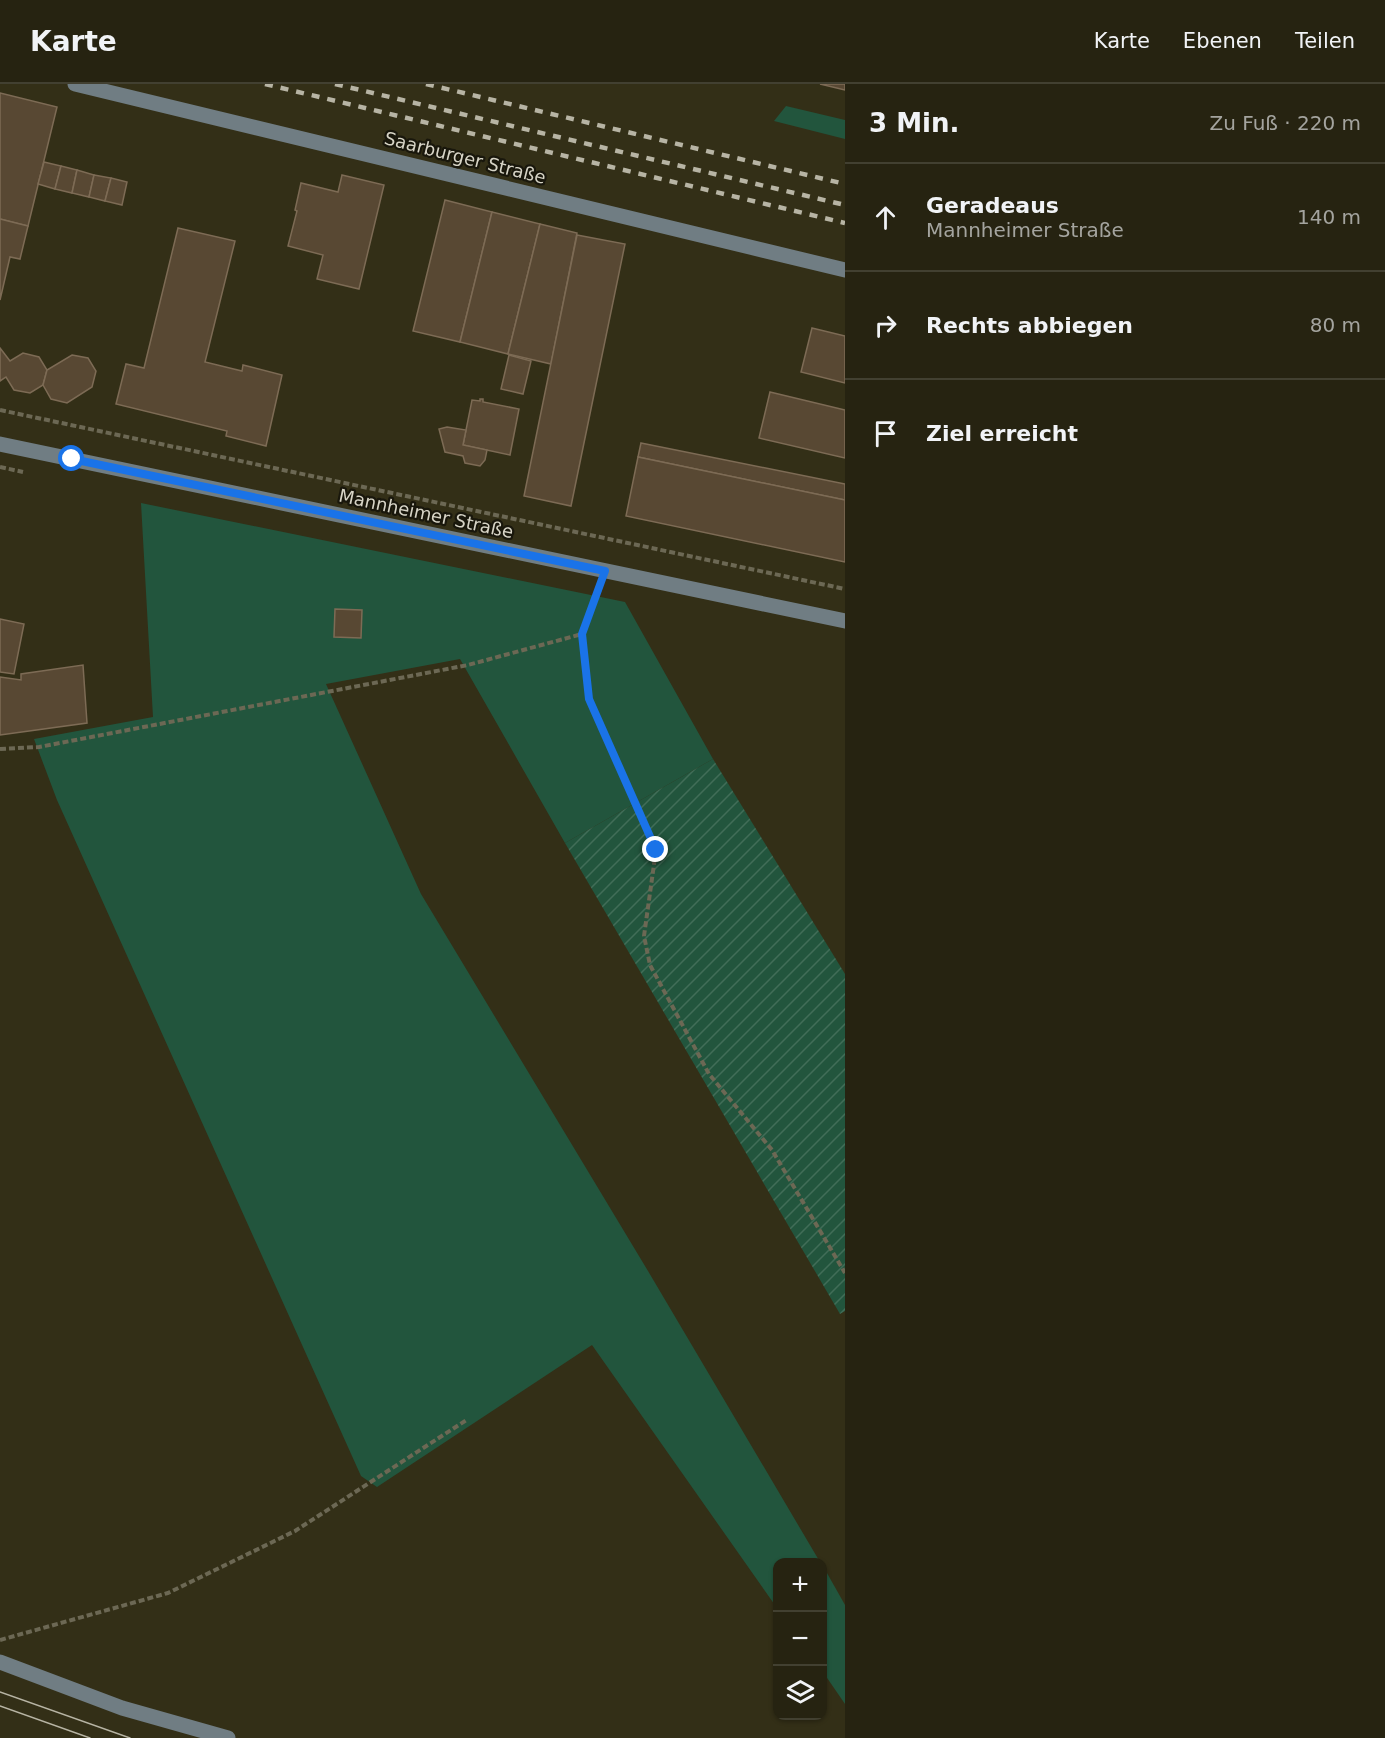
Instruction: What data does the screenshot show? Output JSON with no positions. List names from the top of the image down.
{
  "streets": {
    "street": ["Saarburger Straße", "Mannheimer Straße"]
  },
  "page": {
    "header": "Karte",
    "nav": ["Karte", "Ebenen", "Teilen"],
    "heading": ["3 Min.", "Zu Fuß · 220 m"],
    "list": [
      ["Geradeaus", "Mannheimer Straße", "140 m"],
      ["Rechts abbiegen", "80 m"],
      "Ziel erreicht"
    ],
    "map_buttons": ["+", "−"]
  }
}
